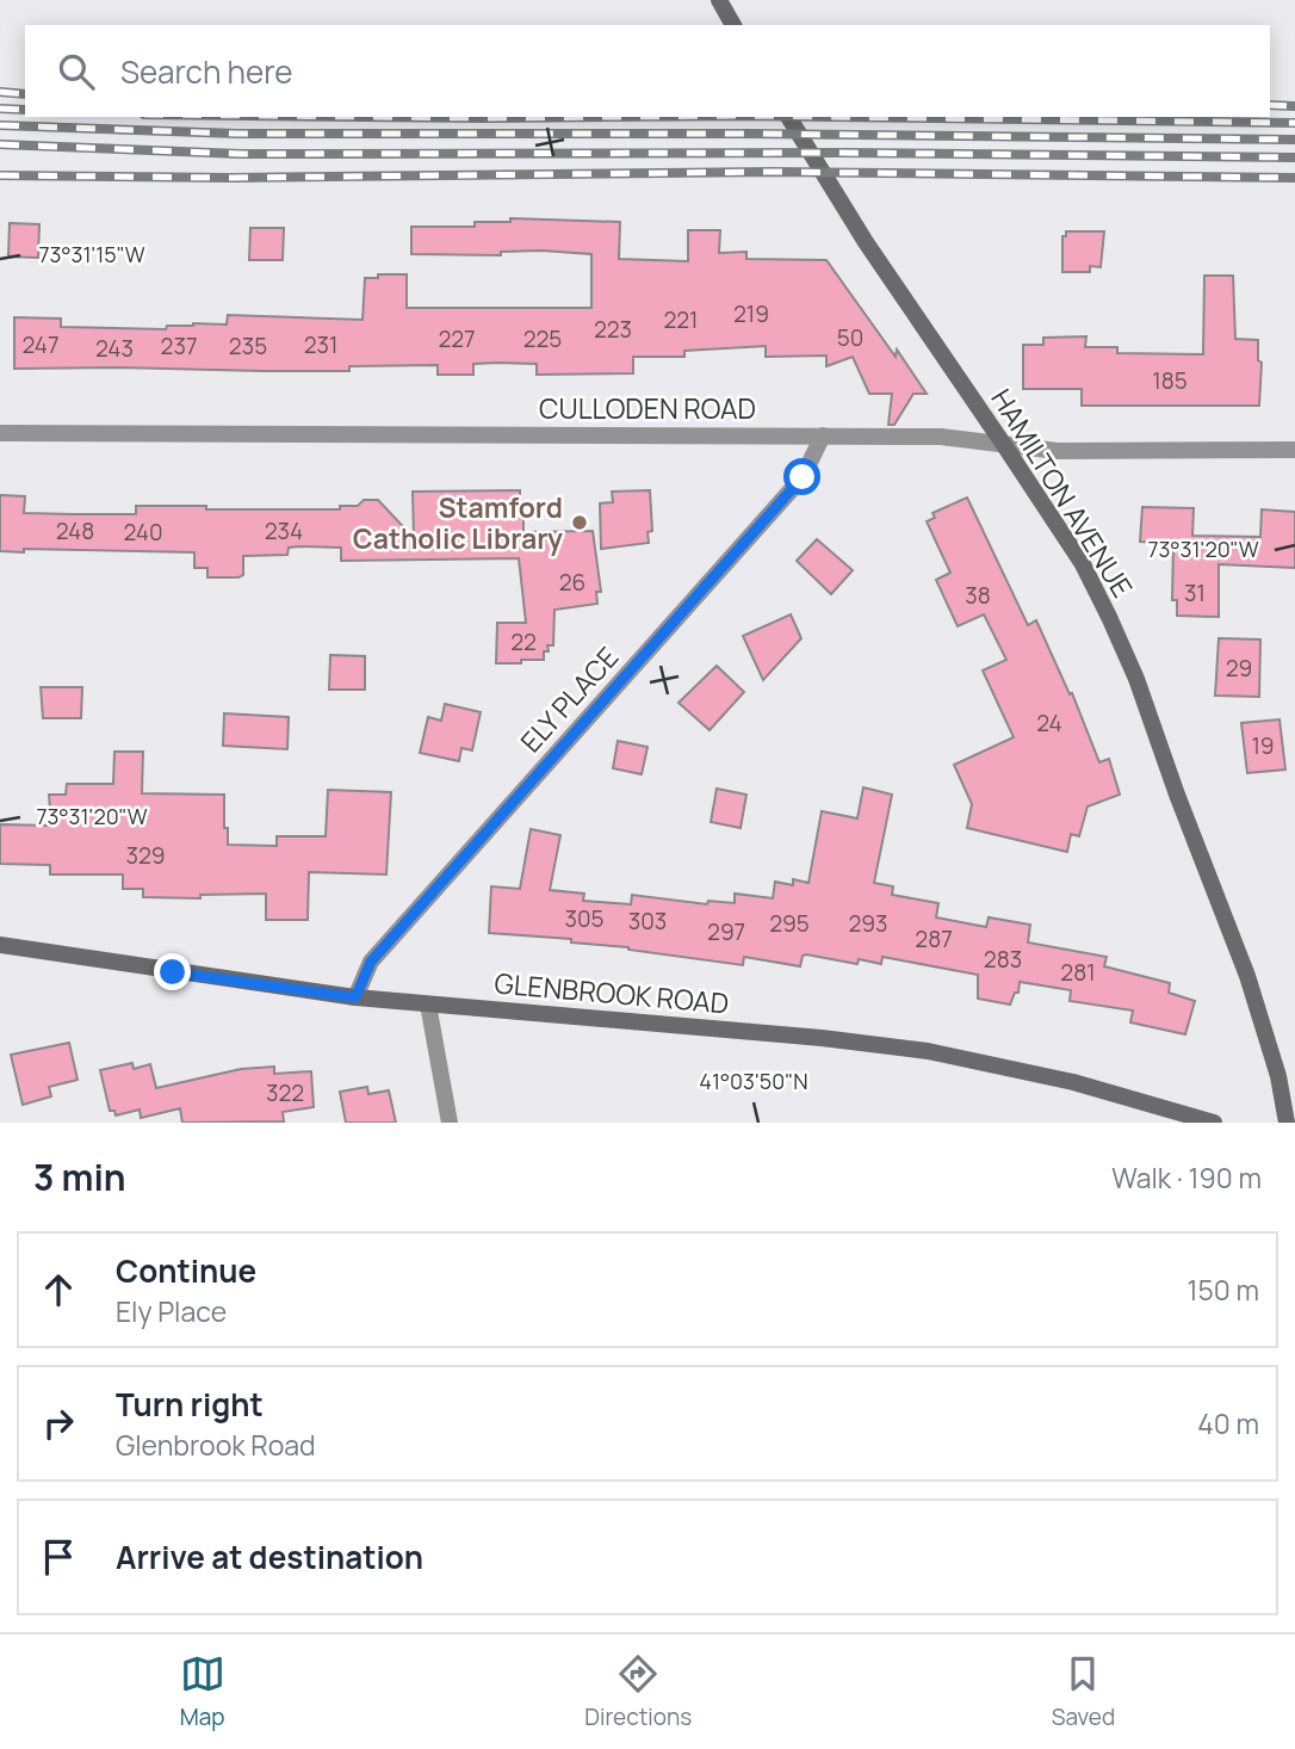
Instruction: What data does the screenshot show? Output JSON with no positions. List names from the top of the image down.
{
  "streets": {
    "street": [
      "CULLODEN ROAD",
      "HAMILTON AVENUE",
      "ELY PLACE",
      "GLENBROOK ROAD"
    ]
  },
  "crossings": [
    ["CULLODEN ROAD", "HAMILTON AVENUE"],
    ["CULLODEN ROAD", "ELY PLACE"],
    ["ELY PLACE", "GLENBROOK ROAD"]
  ],
  "places": ["Stamford Catholic Library"],
  "house_numbers": [
    "219",
    "221",
    "223",
    "50",
    "227",
    "225",
    "247",
    "231",
    "237",
    "235",
    "243",
    "185",
    "248",
    "234",
    "240",
    "26",
    "31",
    "38",
    "22",
    "29",
    "24",
    "19",
    "329",
    "305",
    "303",
    "295",
    "293",
    "297",
    "287",
    "283",
    "281",
    "322"
  ],
  "page": {
    "search": "Search here",
    "heading": ["3 min", "Walk · 190 m"],
    "list": [
      ["Continue", "Ely Place", "150 m"],
      ["Turn right", "Glenbrook Road", "40 m"],
      "Arrive at destination"
    ],
    "nav": ["Map", "Directions", "Saved"]
  },
  "coordinates": ["73°31'15\"W", "73°31'20\"W", "41°03'50\"N"]
}
